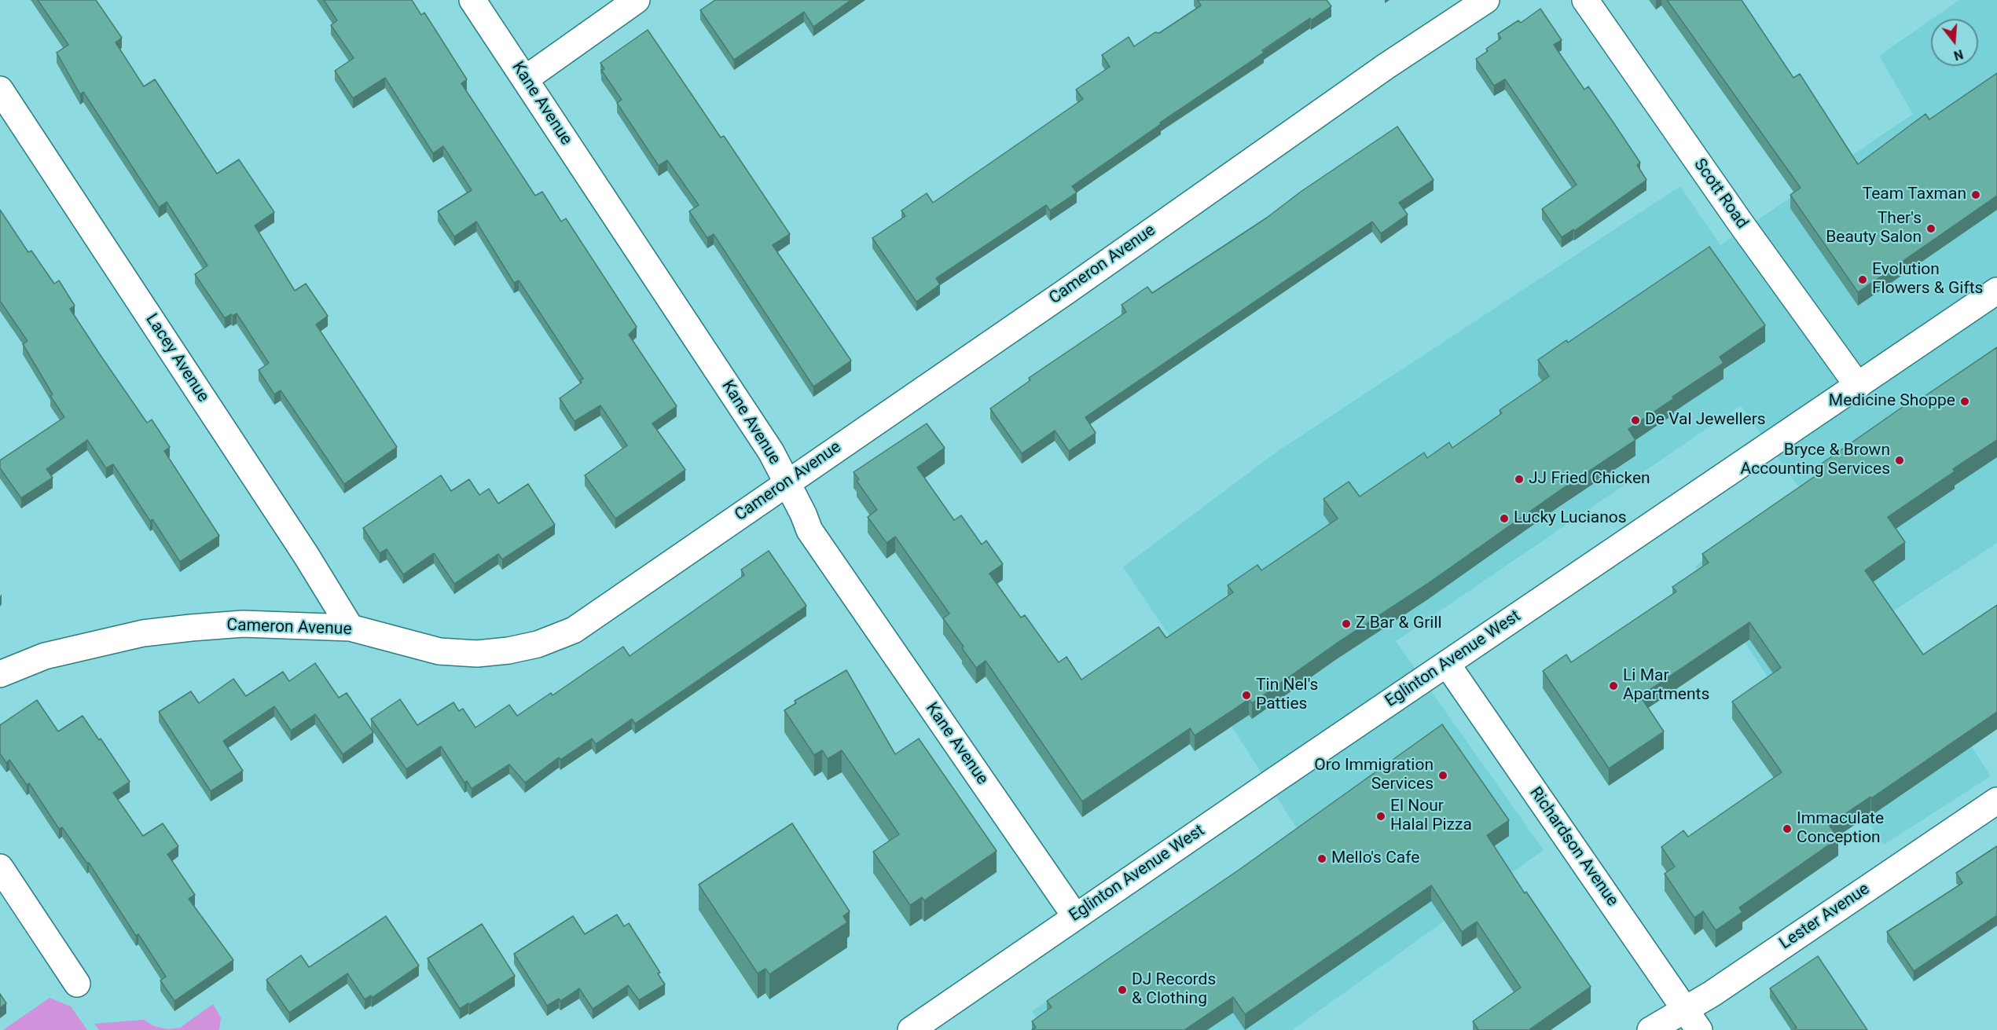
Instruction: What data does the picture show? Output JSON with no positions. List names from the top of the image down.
{
  "streets": {
    "street": [
      "Kane Avenue",
      "Scott Road",
      "Cameron Avenue",
      "Lacey Avenue",
      "Eglinton Avenue West",
      "Richardson Avenue",
      "Lester Avenue"
    ]
  },
  "crossings": [
    ["Kane Avenue", "Cameron Avenue"],
    ["Kane Avenue", "Eglinton Avenue West"],
    ["Scott Road", "Eglinton Avenue West"],
    ["Cameron Avenue", "Lacey Avenue"],
    ["Eglinton Avenue West", "Richardson Avenue"],
    ["Richardson Avenue", "Lester Avenue"]
  ],
  "places": [
    "Team Taxman",
    "Ther's Beauty Salon",
    "Evolution Flowers & Gifts",
    "Medicine Shoppe",
    "De Val Jewellers",
    "Bryce & Brown Accounting Services",
    "JJ Fried Chicken",
    "Lucky Lucianos",
    "Z Bar & Grill",
    "Li Mar Apartments",
    "Tin Nel's Patties",
    "Oro Immigration Services",
    "El Nour Halal Pizza",
    "Immaculate Conception",
    "Mello's Cafe",
    "DJ Records & Clothing"
  ],
  "north": "bottom"
}
